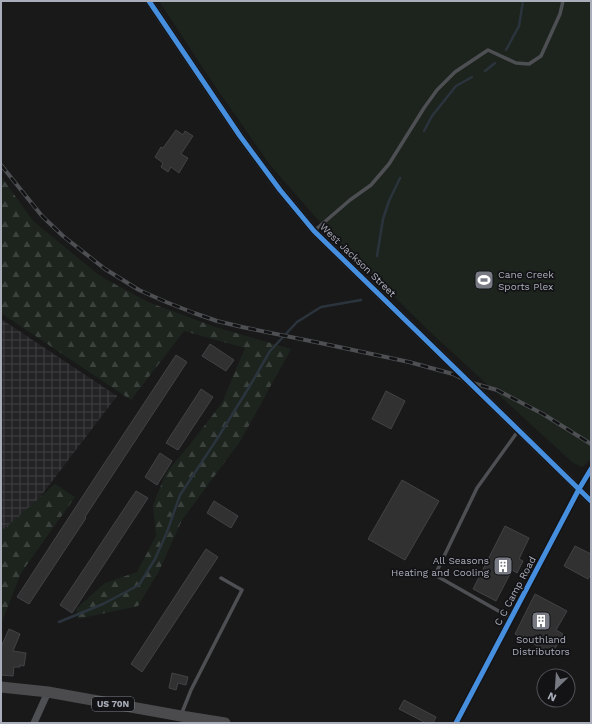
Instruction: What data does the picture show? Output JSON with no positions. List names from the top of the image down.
{
  "streets": {
    "main road": ["US 70N"],
    "street": ["West Jackson Street", "C C Camp Road"]
  },
  "crossings": [
    ["West Jackson Street", "C C Camp Road"]
  ],
  "places": {
    "sports": ["Cane Creek Sports Plex"],
    "building": ["All Seasons Heating and Cooling", "Southland Distributors"]
  },
  "north": "bottom left"
}
